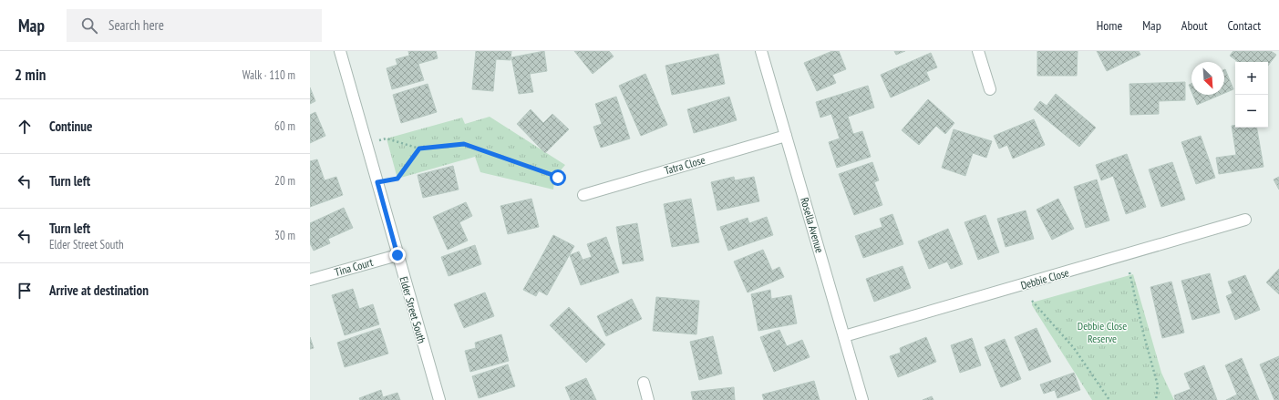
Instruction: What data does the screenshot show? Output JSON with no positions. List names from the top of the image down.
{
  "streets": {
    "street": [
      "Tatra Close",
      "Rosella Avenue",
      "Tina Court",
      "Debbie Close",
      "Elder Street South"
    ]
  },
  "crossings": [
    ["Tatra Close", "Rosella Avenue"],
    ["Rosella Avenue", "Debbie Close"],
    ["Tina Court", "Elder Street South"]
  ],
  "parks": ["Debbie Close Reserve"],
  "north": "bottom right",
  "page": {
    "header": "Map",
    "search": "Search here",
    "nav": [
      "Home",
      "Map",
      "About",
      "Contact"
    ],
    "heading": ["2 min", "Walk · 110 m"],
    "map_buttons": ["+", "−"],
    "list": [
      ["Continue", "60 m"],
      ["Turn left", "20 m"],
      ["Turn left", "Elder Street South", "30 m"],
      "Arrive at destination"
    ]
  }
}
